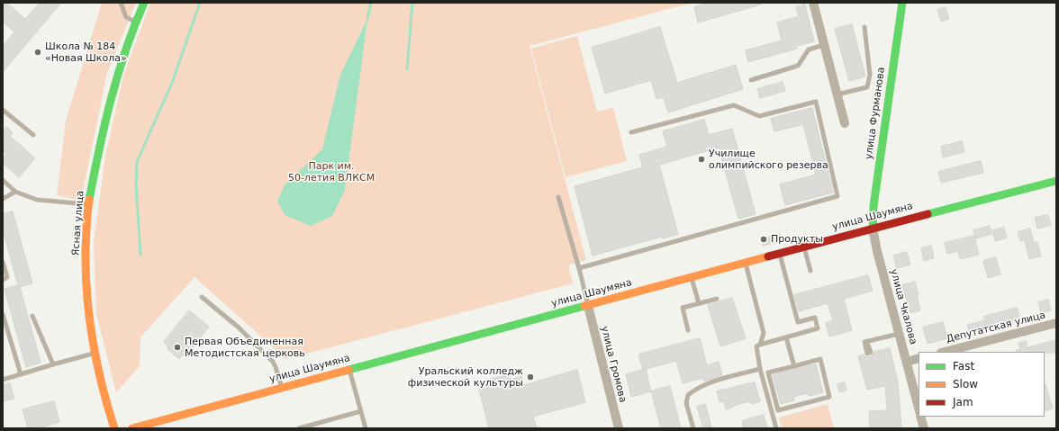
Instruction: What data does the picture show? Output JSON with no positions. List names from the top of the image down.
{
  "streets": {
    "street": [
      "улица Фурманова",
      "улица Шаумяна",
      "Ясная улица",
      "улица Чкалова",
      "Депутатская улица",
      "улица Громова"
    ]
  },
  "crossings": [
    ["улица Фурманова", "улица Шаумяна"],
    ["улица Фурманова", "улица Чкалова"],
    ["улица Шаумяна", "улица Чкалова"],
    ["улица Шаумяна", "улица Громова"]
  ],
  "parks": ["Парк им. 50-летия ВЛКСМ"],
  "places": [
    "Школа № 184 «Новая Школа»",
    "Училище олимпийского резерва",
    "Продукты",
    "Первая Объединенная Методистская церковь",
    "Уральский колледж физической культуры"
  ],
  "legend": ["Fast", "Slow", "Jam"]
}
